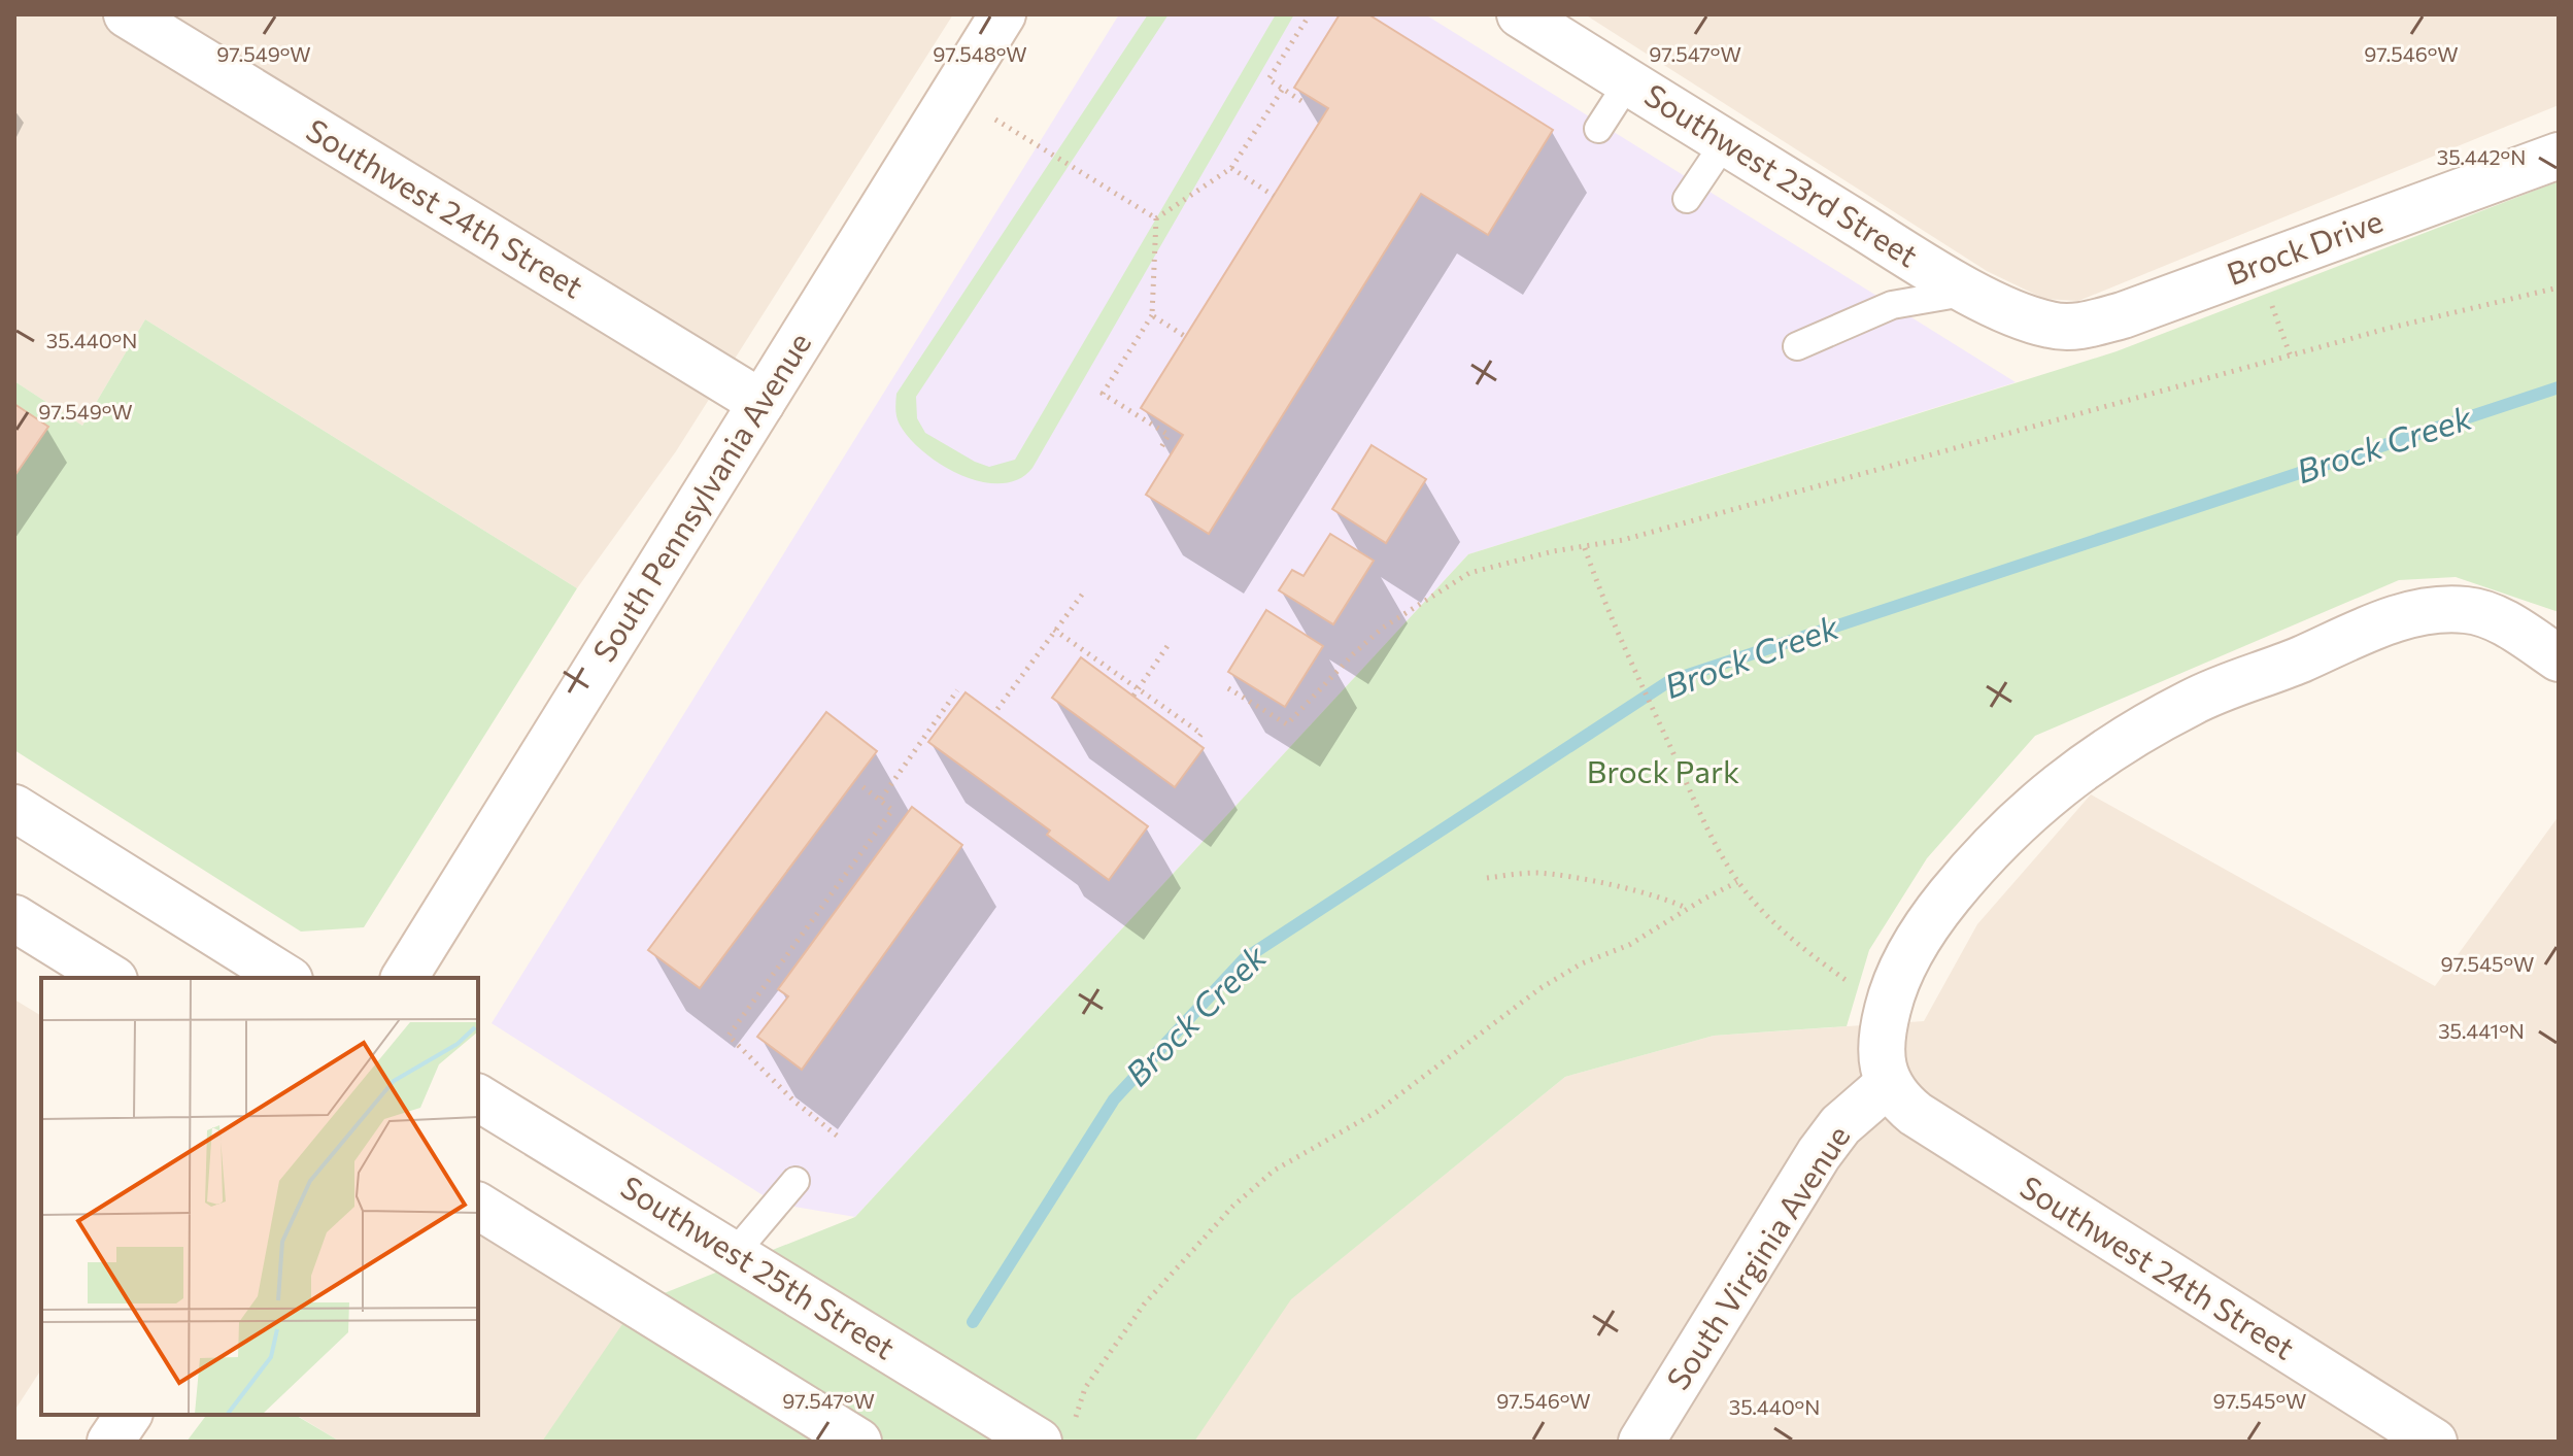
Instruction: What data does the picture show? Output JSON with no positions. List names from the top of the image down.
{
  "streets": {
    "street": [
      "Southwest 23rd Street",
      "Southwest 24th Street",
      "Brock Drive",
      "South Pennsylvania Avenue",
      "South Virginia Avenue",
      "Southwest 25th Street"
    ]
  },
  "crossings": [
    ["Southwest 23rd Street", "Brock Drive"],
    ["Southwest 24th Street", "South Pennsylvania Avenue"],
    ["Southwest 24th Street", "South Virginia Avenue"]
  ],
  "water": ["Brock Creek"],
  "parks": ["Brock Park"],
  "coordinates": [
    "97.549°W",
    "97.548°W",
    "97.547°W",
    "97.546°W",
    "35.442°N",
    "35.440°N",
    "97.545°W",
    "35.441°N"
  ]
}
